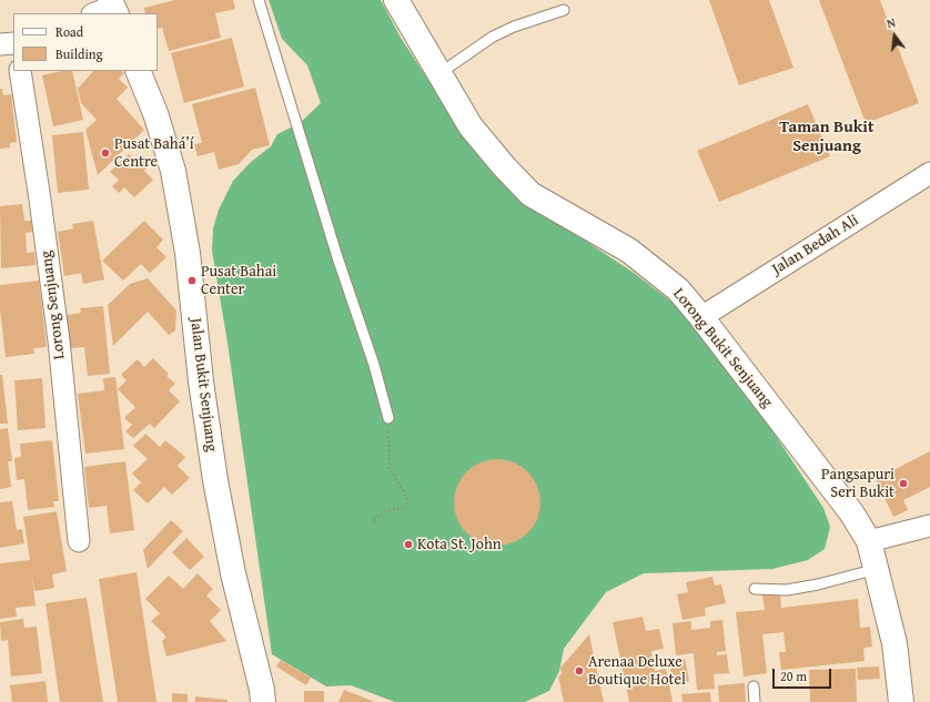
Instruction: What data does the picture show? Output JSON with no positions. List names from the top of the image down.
{
  "streets": {
    "main road": ["Lorong Bukit Senjuang", "Jalan Bukit Senjuang"],
    "street": ["Jalan Bedah Ali", "Lorong Senjuang"]
  },
  "crossings": [
    ["Jalan Bedah Ali", "Lorong Bukit Senjuang"]
  ],
  "districts": ["Taman Bukit Senjuang"],
  "places": [
    "Pusat Bahá’í Centre",
    "Pusat Bahai Center",
    "Pangsapuri Seri Bukit",
    "Kota St. John",
    "Arenaa Deluxe Boutique Hotel"
  ],
  "legend": ["Road", "Building"],
  "scale_bar": "20 m",
  "north": "top"
}
